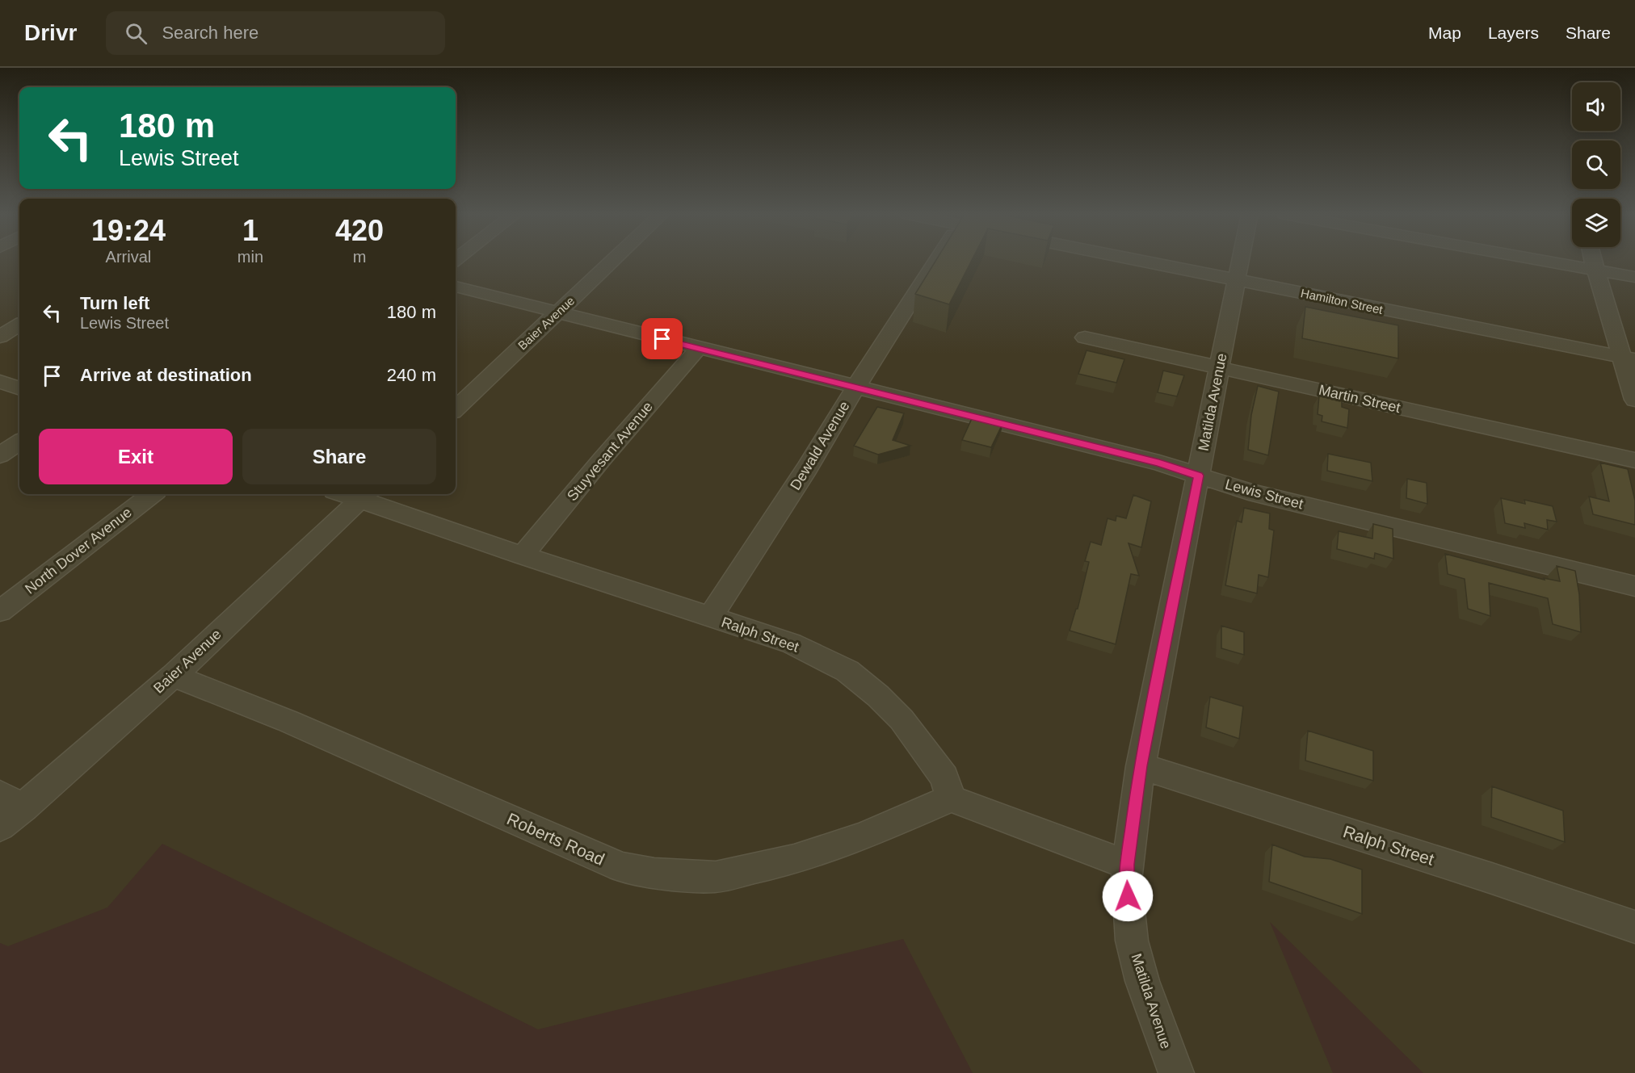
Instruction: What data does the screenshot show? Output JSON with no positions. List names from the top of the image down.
{
  "streets": {
    "street": [
      "Hamilton Street",
      "Baier Avenue",
      "Martin Street",
      "Matilda Avenue",
      "Dewald Avenue",
      "Stuyvesant Avenue",
      "Lewis Street",
      "North Dover Avenue",
      "Ralph Street",
      "Roberts Road"
    ]
  },
  "crossings": [
    ["Hamilton Street", "Matilda Avenue"],
    ["Baier Avenue", "Lewis Street"],
    ["Baier Avenue", "Ralph Street"],
    ["Baier Avenue", "Roberts Road"],
    ["Martin Street", "Matilda Avenue"],
    ["Matilda Avenue", "Lewis Street"],
    ["Matilda Avenue", "Ralph Street"],
    ["Dewald Avenue", "Lewis Street"],
    ["Dewald Avenue", "Ralph Street"],
    ["Stuyvesant Avenue", "Lewis Street"],
    ["Stuyvesant Avenue", "Ralph Street"],
    ["Ralph Street", "Roberts Road"]
  ],
  "page": {
    "header": "Drivr",
    "search": "Search here",
    "nav": ["Map", "Layers", "Share"],
    "turn": ["180 m", "Lewis Street"],
    "eta": [
      "19:24",
      "Arrival",
      "1",
      "min",
      "420",
      "m"
    ],
    "list": [
      {
        "name": "Turn left",
        "note": "Lewis Street",
        "value": "180 m"
      },
      {
        "name": "Arrive at destination",
        "value": "240 m"
      }
    ],
    "buttons": ["Exit", "Share"]
  }
}
